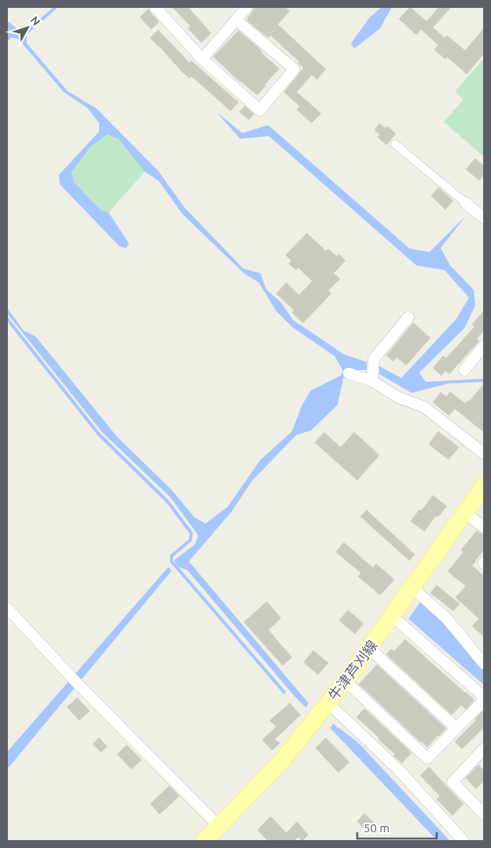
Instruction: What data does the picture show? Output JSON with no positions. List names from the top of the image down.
{
  "streets": {
    "main road": ["牛津芦刈線"]
  },
  "scale_bar": "50 m",
  "north": "top right"
}
